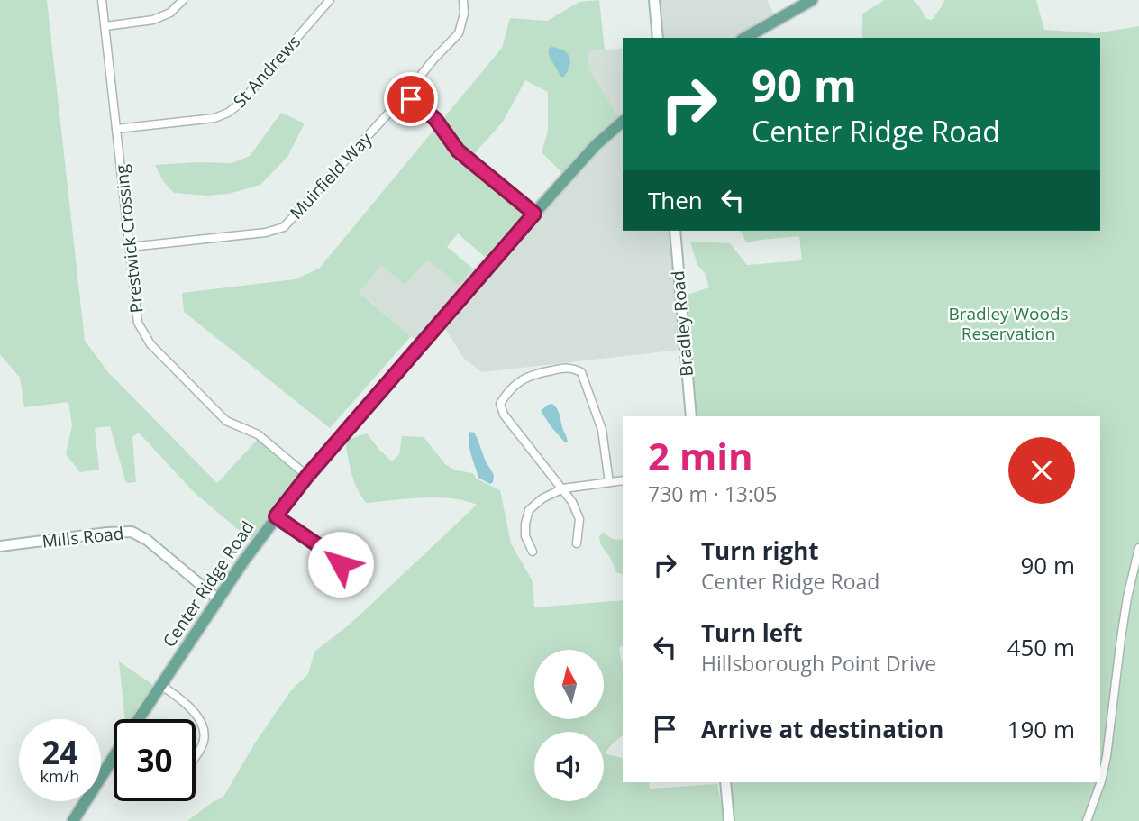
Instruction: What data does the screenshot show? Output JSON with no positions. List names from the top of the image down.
{
  "streets": {
    "main road": ["Center Ridge Road"],
    "street": [
      "St Andrews",
      "Muirfield Way",
      "Prestwick Crossing",
      "Bradley Road",
      "Mills Road"
    ]
  },
  "crossings": [
    ["St Andrews", "Prestwick Crossing"],
    ["Muirfield Way", "Prestwick Crossing"],
    ["Prestwick Crossing", "Center Ridge Road"],
    ["Mills Road", "Center Ridge Road"]
  ],
  "parks": ["Bradley Woods Reservation"],
  "north": "top",
  "page": {
    "turn": ["90 m", "Center Ridge Road"],
    "then": "Then",
    "heading": ["2 min", "730 m · 13:05"],
    "list": [
      {
        "name": "Turn right",
        "note": "Center Ridge Road",
        "value": "90 m"
      },
      {
        "name": "Turn left",
        "note": "Hillsborough Point Drive",
        "value": "450 m"
      },
      {
        "name": "Arrive at destination",
        "value": "190 m"
      }
    ],
    "speed": "24 km/h",
    "limit": "30"
  }
}
